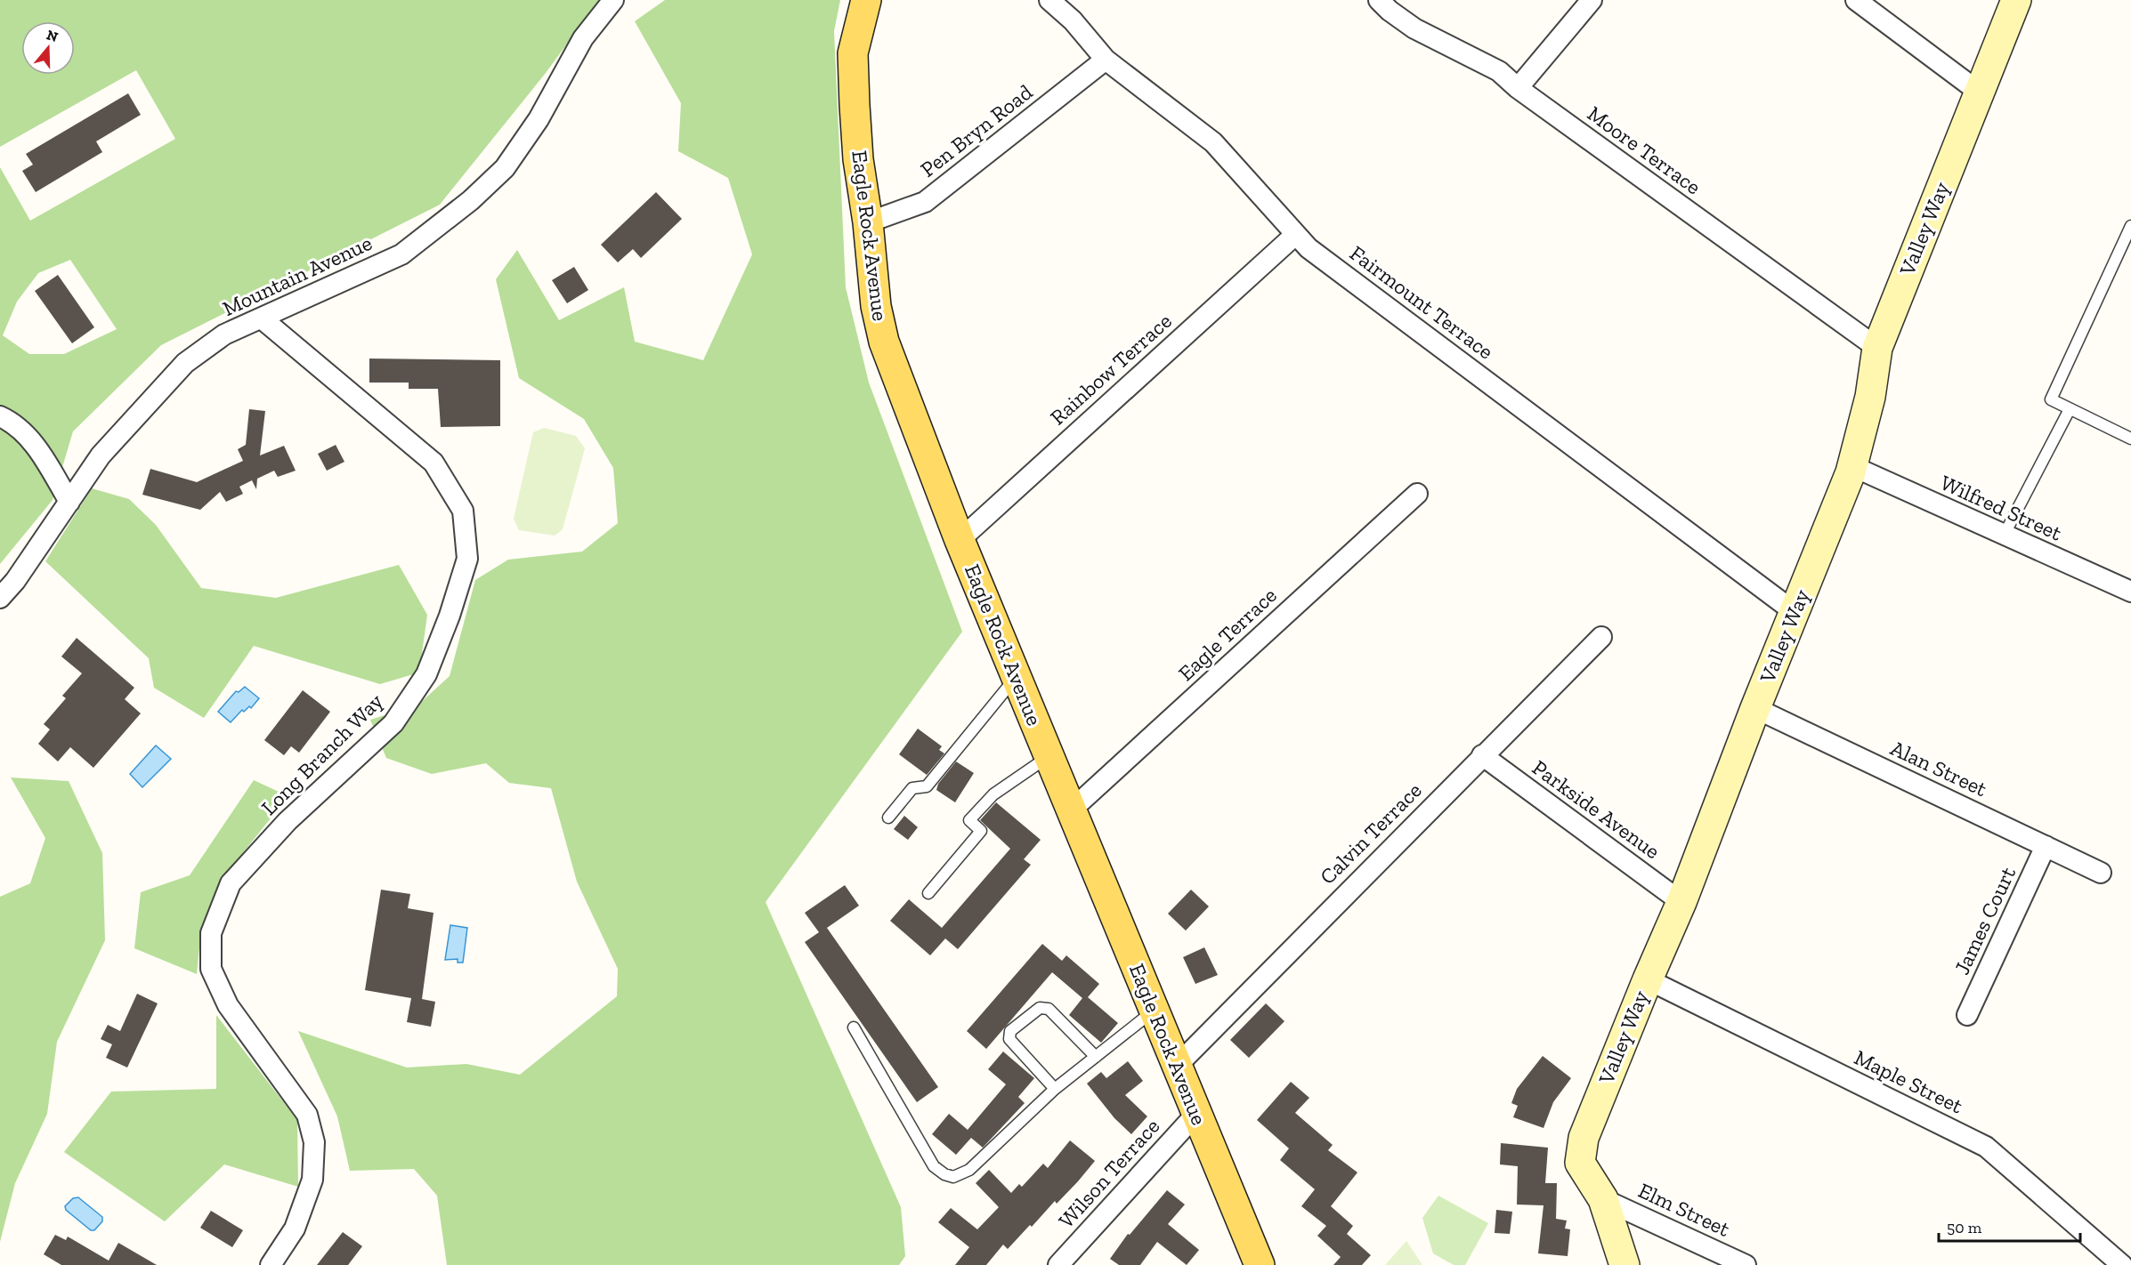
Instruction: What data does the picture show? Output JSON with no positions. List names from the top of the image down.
{
  "streets": {
    "main road": ["Eagle Rock Avenue"],
    "street": [
      "Pen Bryn Road",
      "Moore Terrace",
      "Valley Way",
      "Mountain Avenue",
      "Fairmount Terrace",
      "Rainbow Terrace",
      "Wilfred Street",
      "Eagle Terrace",
      "Long Branch Way",
      "Alan Street",
      "Parkside Avenue",
      "Calvin Terrace",
      "James Court",
      "Maple Street",
      "Wilson Terrace",
      "Elm Street"
    ]
  },
  "crossings": [
    ["Pen Bryn Road", "Eagle Rock Avenue"],
    ["Pen Bryn Road", "Fairmount Terrace"],
    ["Moore Terrace", "Valley Way"],
    ["Valley Way", "Fairmount Terrace"],
    ["Valley Way", "Wilfred Street"],
    ["Valley Way", "Alan Street"],
    ["Valley Way", "Parkside Avenue"],
    ["Valley Way", "Maple Street"],
    ["Valley Way", "Elm Street"],
    ["Eagle Rock Avenue", "Rainbow Terrace"],
    ["Eagle Rock Avenue", "Eagle Terrace"],
    ["Eagle Rock Avenue", "Calvin Terrace"],
    ["Eagle Rock Avenue", "Wilson Terrace"],
    ["Mountain Avenue", "Long Branch Way"],
    ["Fairmount Terrace", "Rainbow Terrace"],
    ["Alan Street", "James Court"],
    ["Parkside Avenue", "Calvin Terrace"]
  ],
  "scale_bar": "50 m",
  "north": "top"
}
